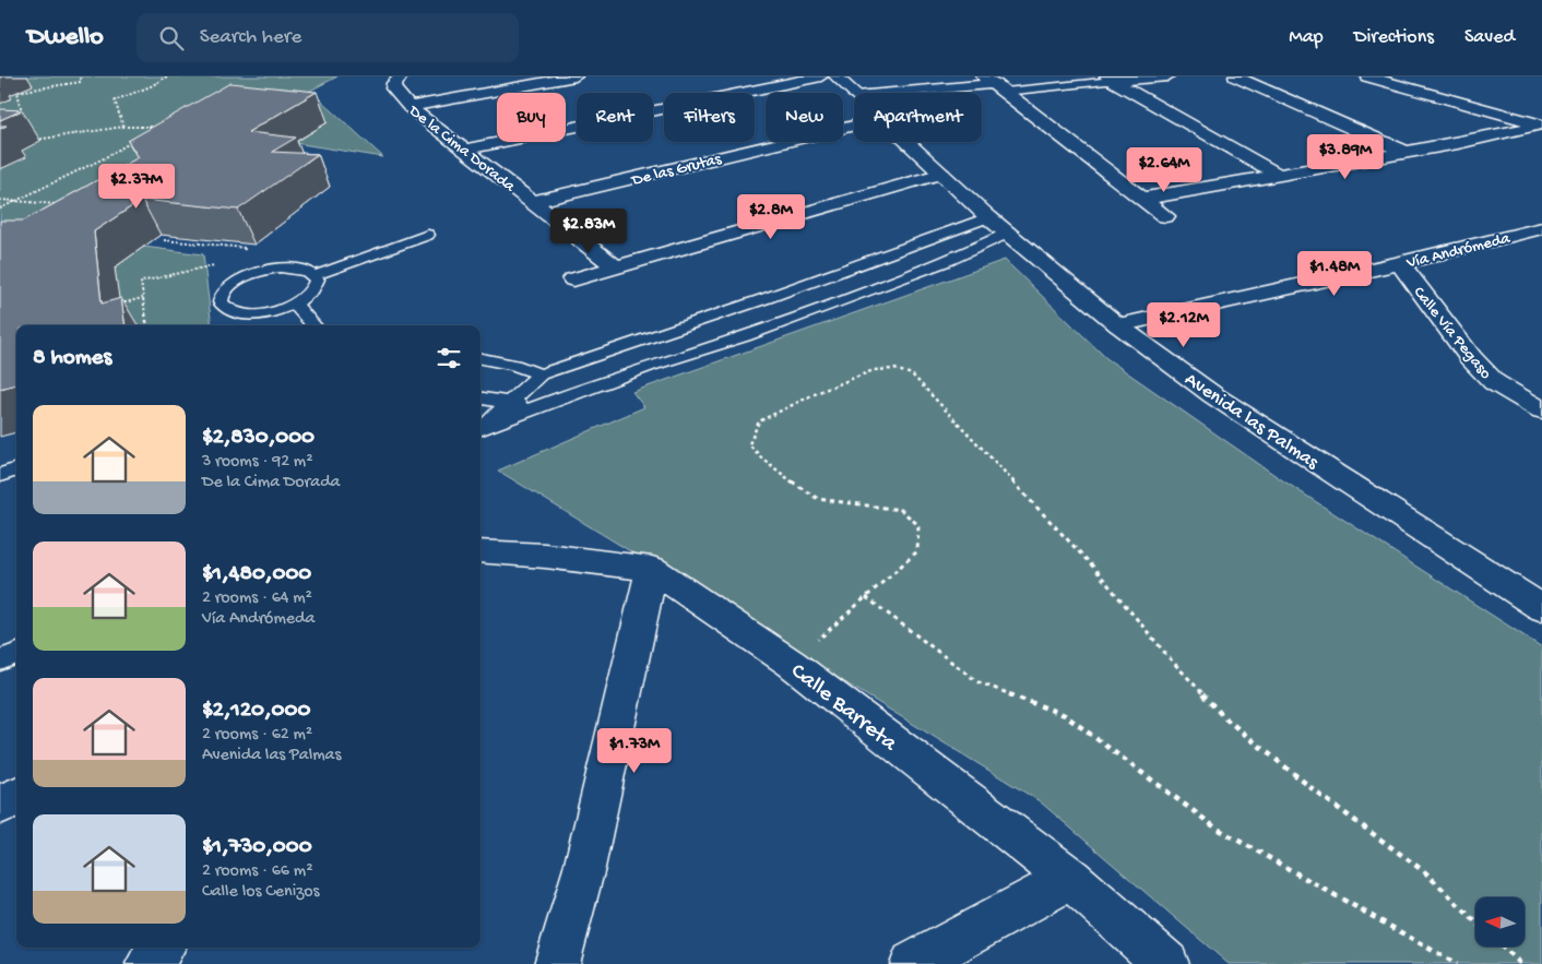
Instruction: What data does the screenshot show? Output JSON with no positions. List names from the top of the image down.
{
  "streets": {
    "street": [
      "De la Cima Dorada",
      "De las Grutas",
      "Vía Andrómeda",
      "Calle Vía Pegaso",
      "Avenida las Palmas",
      "Calle Barreta"
    ]
  },
  "crossings": [
    ["De la Cima Dorada", "De las Grutas"],
    ["Vía Andrómeda", "Calle Vía Pegaso"],
    ["Vía Andrómeda", "Avenida las Palmas"]
  ],
  "north": "left",
  "page": {
    "header": "Dwello",
    "search": "Search here",
    "nav": ["Map", "Directions", "Saved"],
    "chip": [
      "Buy",
      "Rent",
      "Filters",
      "New",
      "Apartment"
    ],
    "price": [
      "$3.89M",
      "$2.64M",
      "$2.37M",
      "$2.8M",
      "$2.83M",
      "$1.48M",
      "$2.12M",
      "$1.73M"
    ],
    "heading": "8 homes",
    "list": [
      {
        "name": "$2,830,000",
        "note": "3 rooms · 92 m² · De la Cima Dorada"
      },
      {
        "name": "$1,480,000",
        "note": "2 rooms · 64 m² · Vía Andrómeda"
      },
      {
        "name": "$2,120,000",
        "note": "2 rooms · 62 m² · Avenida las Palmas"
      },
      {
        "name": "$1,730,000",
        "note": "2 rooms · 66 m² · Calle los Cenizos"
      }
    ]
  }
}
